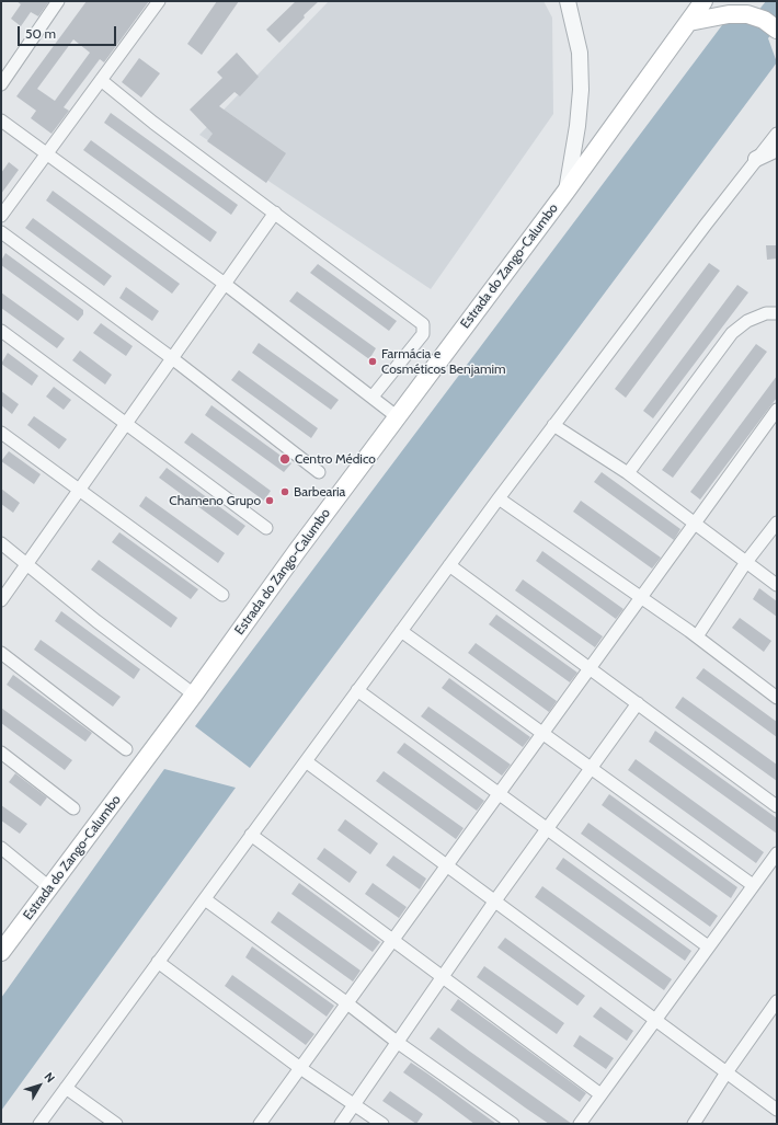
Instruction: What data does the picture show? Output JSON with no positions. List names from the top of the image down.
{
  "streets": {
    "main road": ["Estrada do Zango-Calumbo"]
  },
  "places": [
    "Farmácia e Cosméticos Benjamim",
    "Centro Médico",
    "Barbearia",
    "Chameno Grupo"
  ],
  "scale_bar": "50 m",
  "north": "top right"
}
